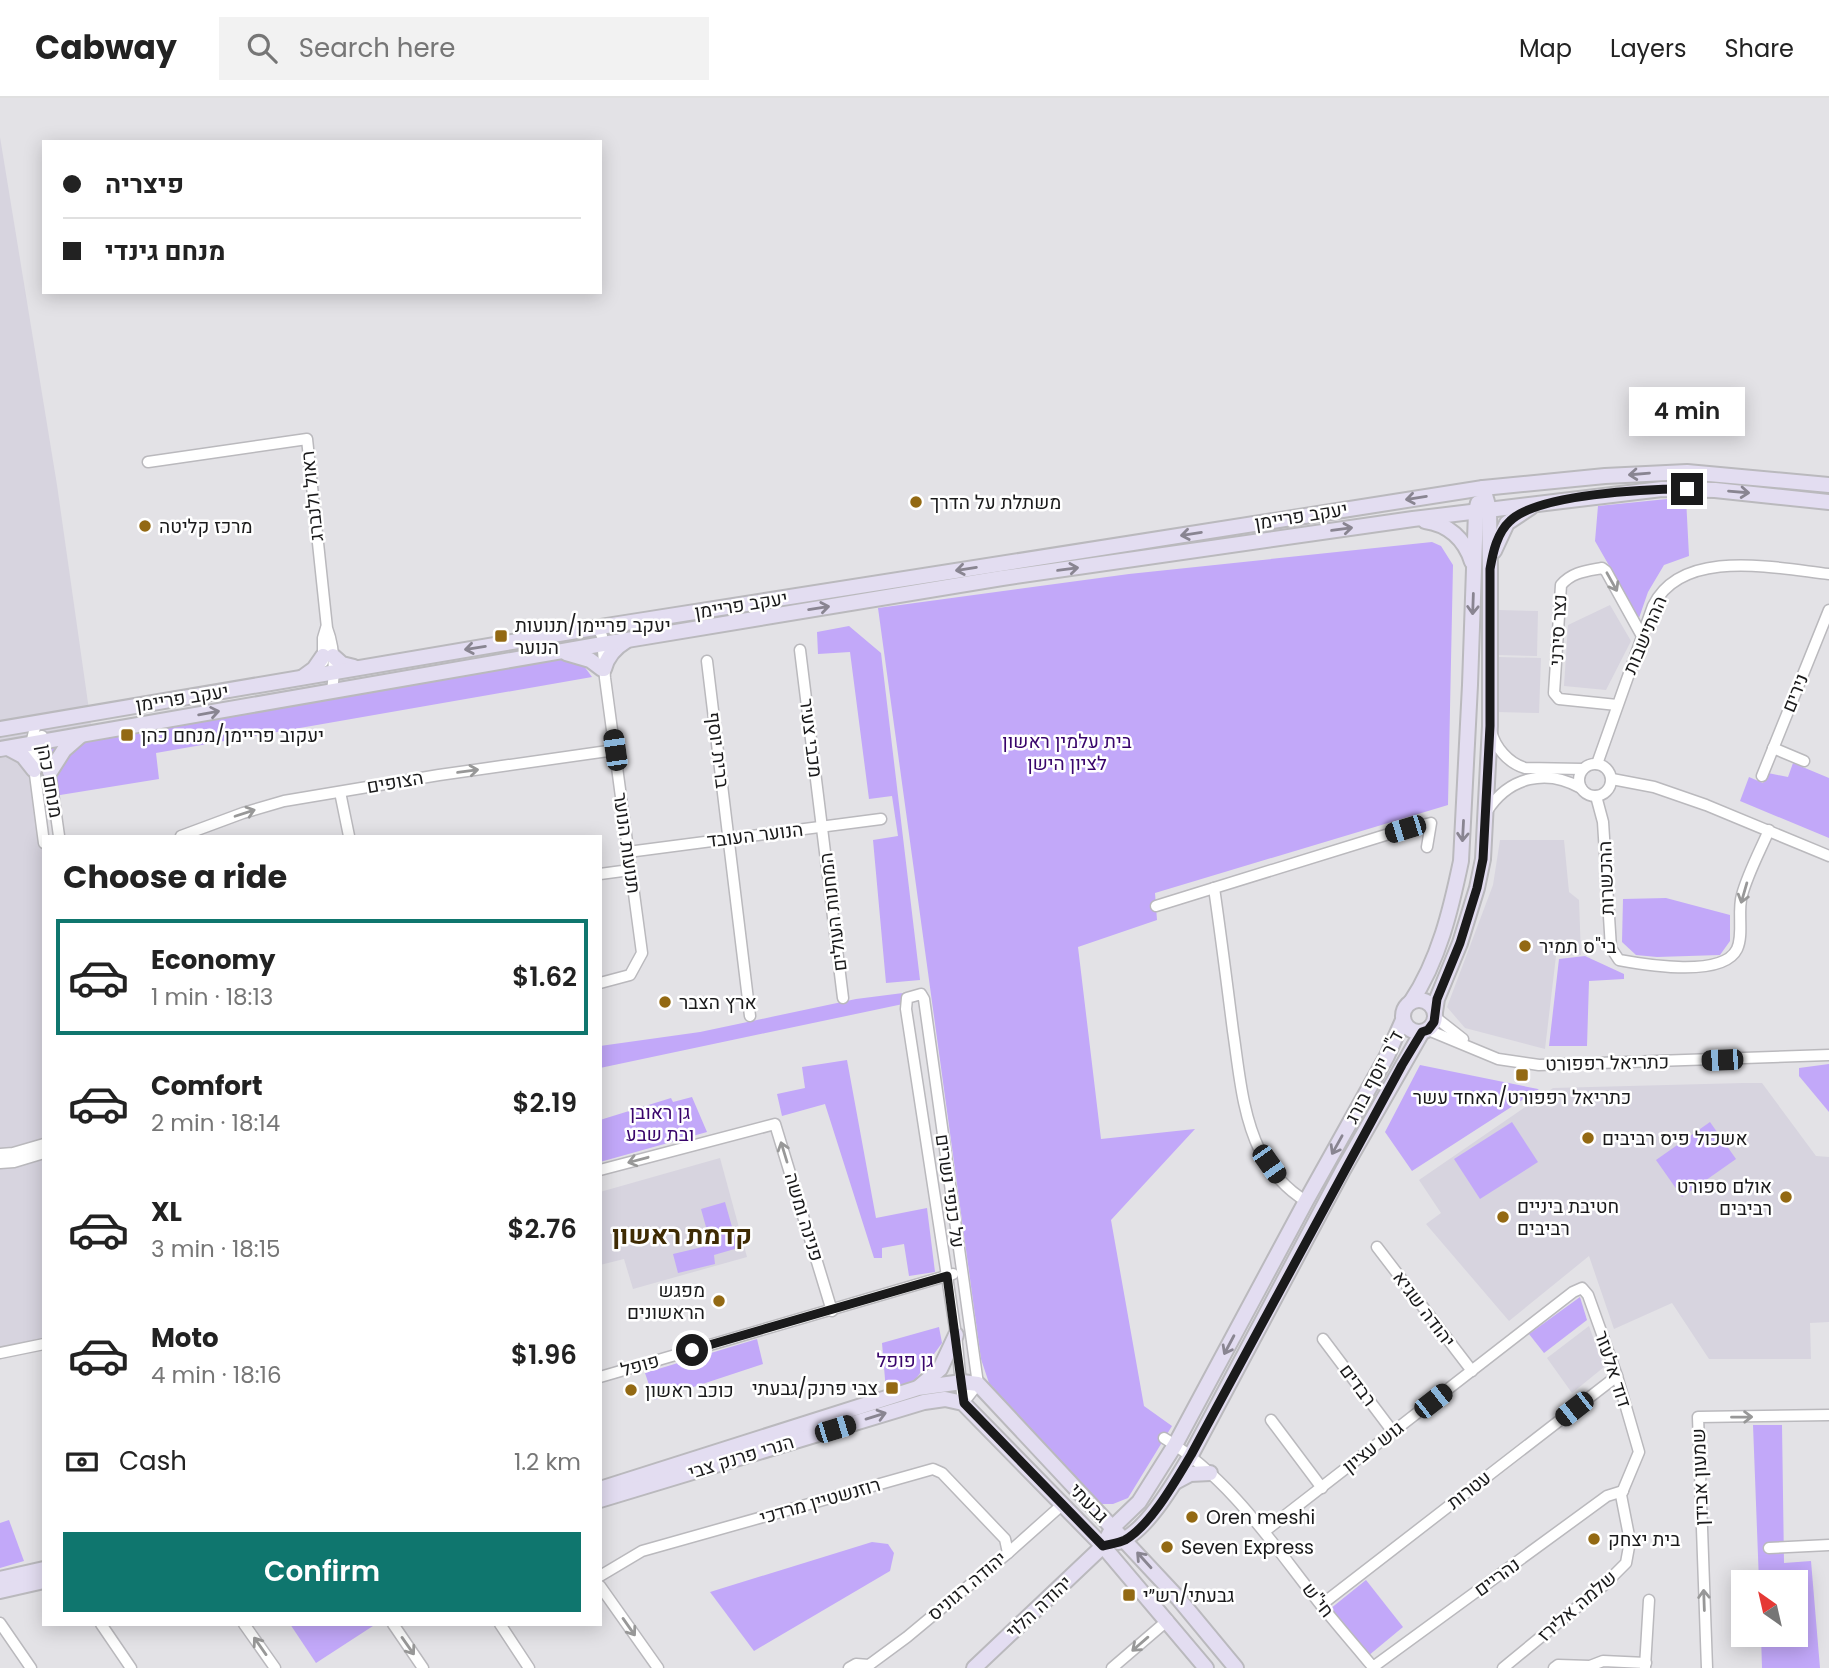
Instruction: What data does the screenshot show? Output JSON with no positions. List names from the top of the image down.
{
  "streets": {
    "street": [
      "ראול ולנברג",
      "יעקב פריימן",
      "נצר סירני",
      "ההתישבות",
      "נירים",
      "מכבי צעיר",
      "ברית יוסף",
      "מנחם כהן",
      "הצופים",
      "הנוער העובד",
      "תנועות הנוער",
      "ההכשרות",
      "המחנות העולים",
      "כתריאל רפפורט",
      "ד\"ר יוסף בורג",
      "על כנפי נשרים",
      "פנינה ומשה",
      "יהודה שגיא",
      "פופל",
      "דוד אלעזר",
      "רבדים",
      "גוש עציון",
      "הנרי פרנק צבי",
      "שמעון אבידן",
      "עטרות",
      "רוזנשטיין מרדכי",
      "גבעתי",
      "נהריים",
      "יהודה רגוניס",
      "חי\"ש",
      "שלמה אלירז",
      "יהודה הלוי"
    ]
  },
  "crossings": [
    ["ראול ולנברג", "יעקב פריימן"],
    ["יעקב פריימן", "מנחם כהן"],
    ["יעקב פריימן", "תנועות הנוער"],
    ["יעקב פריימן", "ד\"ר יוסף בורג"],
    ["נצר סירני", "ההתישבות"],
    ["ההתישבות", "ההכשרות"],
    ["מכבי צעיר", "הנוער העובד"],
    ["מכבי צעיר", "המחנות העולים"],
    ["ברית יוסף", "הנוער העובד"],
    ["הצופים", "תנועות הנוער"],
    ["הנוער העובד", "תנועות הנוער"],
    ["הנוער העובד", "המחנות העולים"],
    ["כתריאל רפפורט", "ד\"ר יוסף בורג"],
    ["ד\"ר יוסף בורג", "גבעתי"],
    ["ד\"ר יוסף בורג", "חי\"ש"],
    ["ד\"ר יוסף בורג", "יהודה הלוי"],
    ["על כנפי נשרים", "פופל"],
    ["על כנפי נשרים", "הנרי פרנק צבי"],
    ["על כנפי נשרים", "גבעתי"],
    ["פנינה ומשה", "פופל"],
    ["יהודה שגיא", "גוש עציון"],
    ["דוד אלעזר", "גוש עציון"],
    ["דוד אלעזר", "עטרות"],
    ["דוד אלעזר", "שלמה אלירז"],
    ["רבדים", "גוש עציון"],
    ["גוש עציון", "חי\"ש"],
    ["הנרי פרנק צבי", "גבעתי"],
    ["עטרות", "חי\"ש"],
    ["רוזנשטיין מרדכי", "יהודה רגוניס"],
    ["גבעתי", "יהודה רגוניס"],
    ["גבעתי", "יהודה הלוי"],
    ["נהריים", "חי\"ש"],
    ["נהריים", "שלמה אלירז"]
  ],
  "one_way": ["הצופים"],
  "districts": ["קדמת ראשון"],
  "parks": ["בית עלמין ראשון לציון הישן", "גן ראובן ובת שבע", "גן פופל"],
  "places": {
    "other": [
      "משתלת על הדרך",
      "מרכז קליטה",
      "בי\"ס תמיר",
      "ארץ הצבר",
      "אשכול פיס רביבים",
      "אולם ספורט רביבים",
      "חטיבת ביניים רביבים",
      "מפגש הראשונים",
      "כוכב ראשון",
      "Oren meshi",
      "בית יצחק",
      "Seven Express"
    ],
    "transit": [
      "יעקב פריימן/תנועות הנוער",
      "יעקוב פריימן/מנחם כהן",
      "כתריאל רפפורט/האחד עשר",
      "צבי פרנק/גבעתי",
      "גבעתי/רש״י"
    ]
  },
  "north": "top left",
  "page": {
    "header": "Cabway",
    "search": "Search here",
    "nav": ["Map", "Layers", "Share"],
    "banner": ["פיצריה", "מנחם גינדי"],
    "bubble": "4 min",
    "heading": "Choose a ride",
    "list": [
      {
        "name": "Economy",
        "note": "1 min · 18:13",
        "value": "$1.62"
      },
      {
        "name": "Comfort",
        "note": "2 min · 18:14",
        "value": "$2.19"
      },
      {
        "name": "XL",
        "note": "3 min · 18:15",
        "value": "$2.76"
      },
      {
        "name": "Moto",
        "note": "4 min · 18:16",
        "value": "$1.96"
      }
    ],
    "pay": ["Cash", "1.2 km"],
    "buttons": "Confirm"
  }
}
